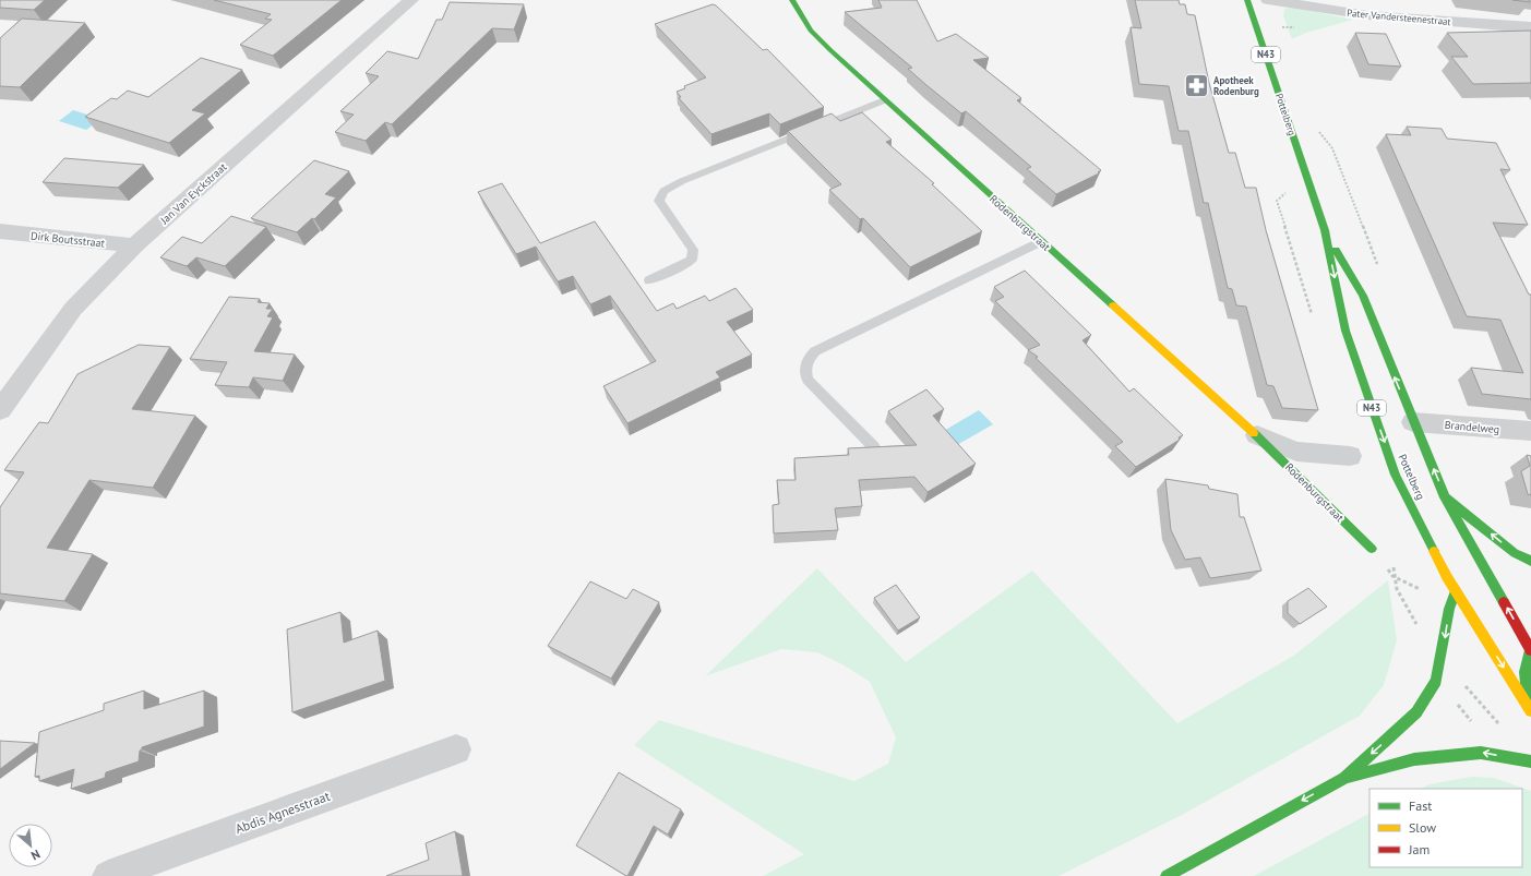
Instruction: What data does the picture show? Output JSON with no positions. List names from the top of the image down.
{
  "streets": {
    "main road": ["N43", "Pottelberg", "Rodenburgstraat"],
    "street": [
      "Pater Vandersteenestraat",
      "Jan Van Eyckstraat",
      "Dirk Boutsstraat",
      "Brandelweg",
      "Abdis Agnesstraat"
    ]
  },
  "crossings": [
    ["Pottelberg", "Brandelweg"],
    ["Jan Van Eyckstraat", "Dirk Boutsstraat"]
  ],
  "places": {
    "pharmacy": ["Apotheek Rodenburg"]
  },
  "legend": ["Fast", "Slow", "Jam"],
  "north": "bottom right"
}
